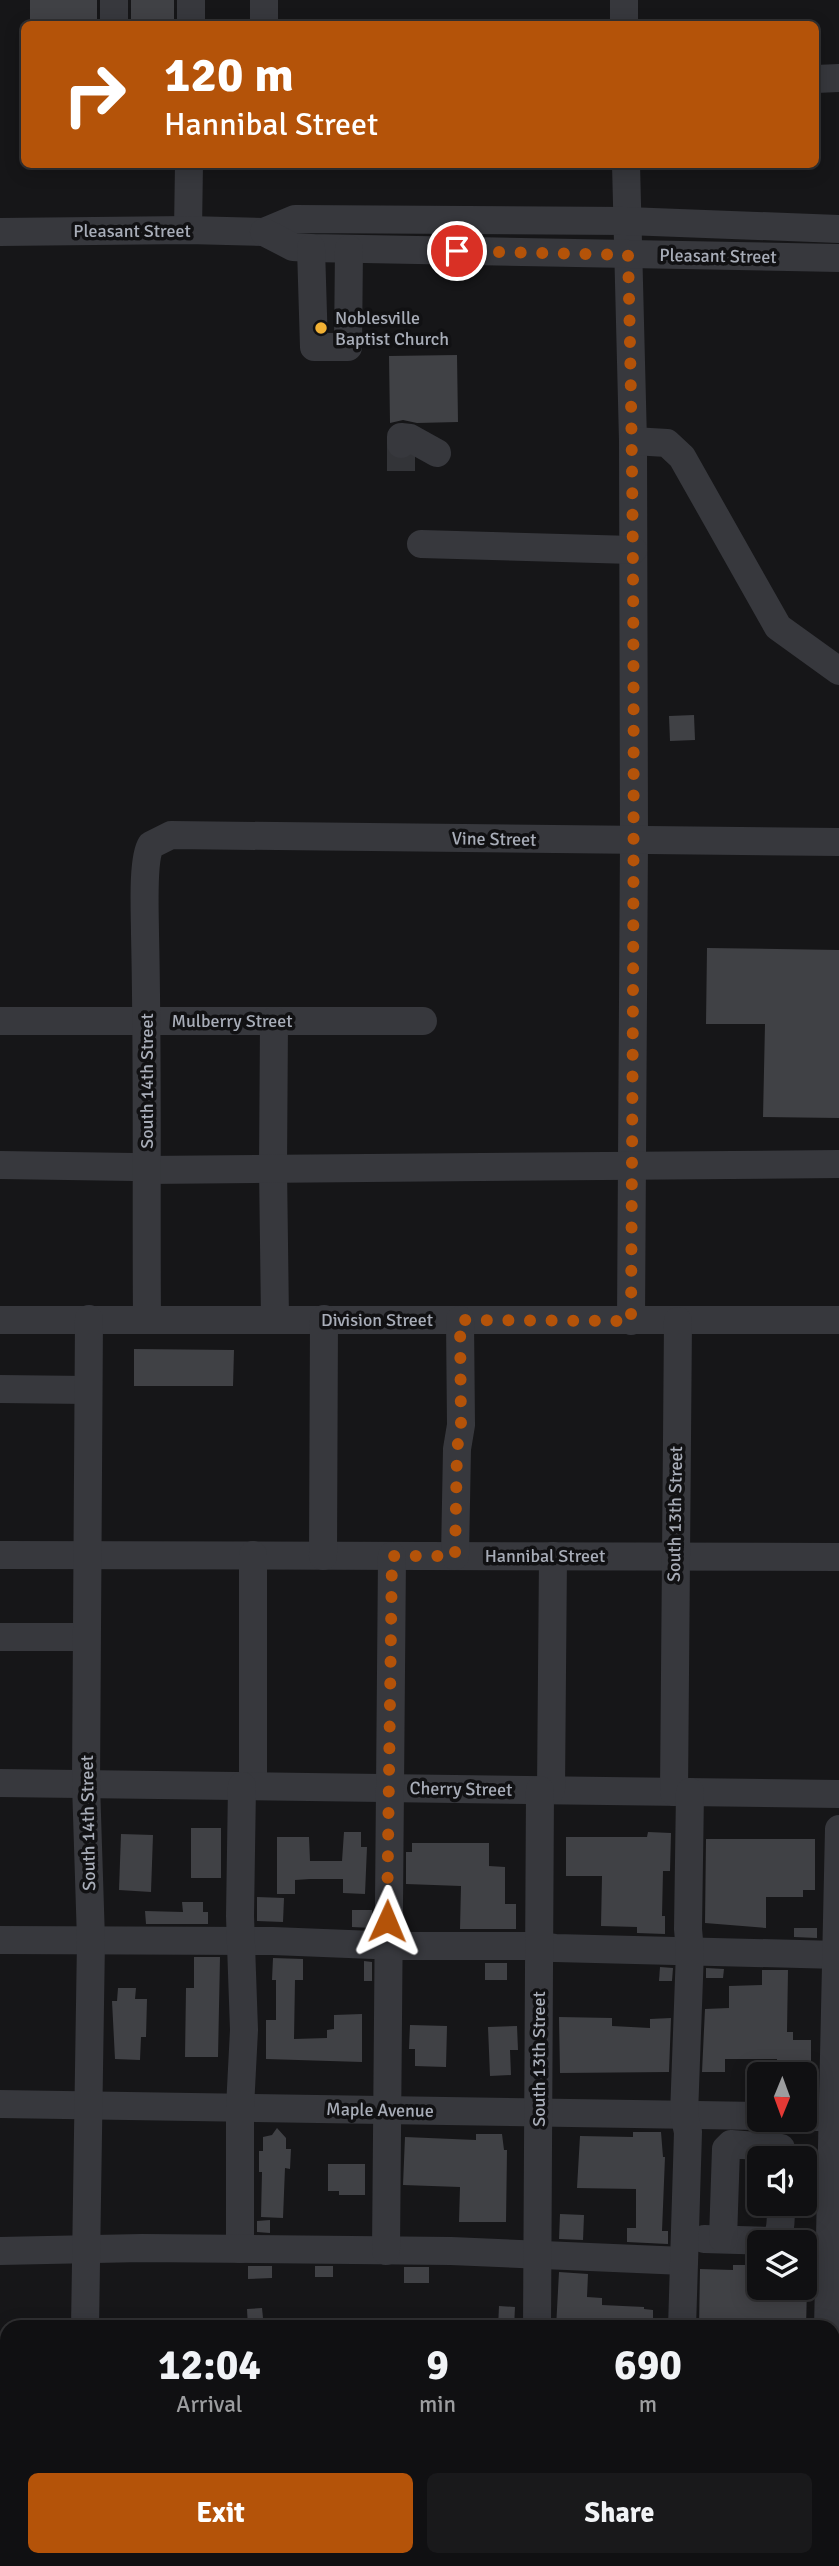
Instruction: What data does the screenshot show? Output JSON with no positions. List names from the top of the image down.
{
  "streets": {
    "street": [
      "Pleasant Street",
      "Vine Street",
      "Mulberry Street",
      "South 14th Street",
      "Division Street",
      "South 13th Street",
      "Hannibal Street",
      "Cherry Street",
      "Maple Avenue"
    ]
  },
  "crossings": [
    ["Vine Street", "South 14th Street"],
    ["Mulberry Street", "South 14th Street"],
    ["South 14th Street", "Division Street"],
    ["South 14th Street", "Hannibal Street"],
    ["South 14th Street", "Cherry Street"],
    ["South 14th Street", "Maple Avenue"],
    ["Division Street", "South 13th Street"],
    ["South 13th Street", "Hannibal Street"],
    ["South 13th Street", "Cherry Street"],
    ["South 13th Street", "Maple Avenue"]
  ],
  "places": ["Noblesville Baptist Church"],
  "north": "bottom",
  "page": {
    "turn": ["120 m", "Hannibal Street"],
    "eta": [
      "12:04",
      "Arrival",
      "9",
      "min",
      "690",
      "m"
    ],
    "buttons": ["Exit", "Share"]
  }
}
